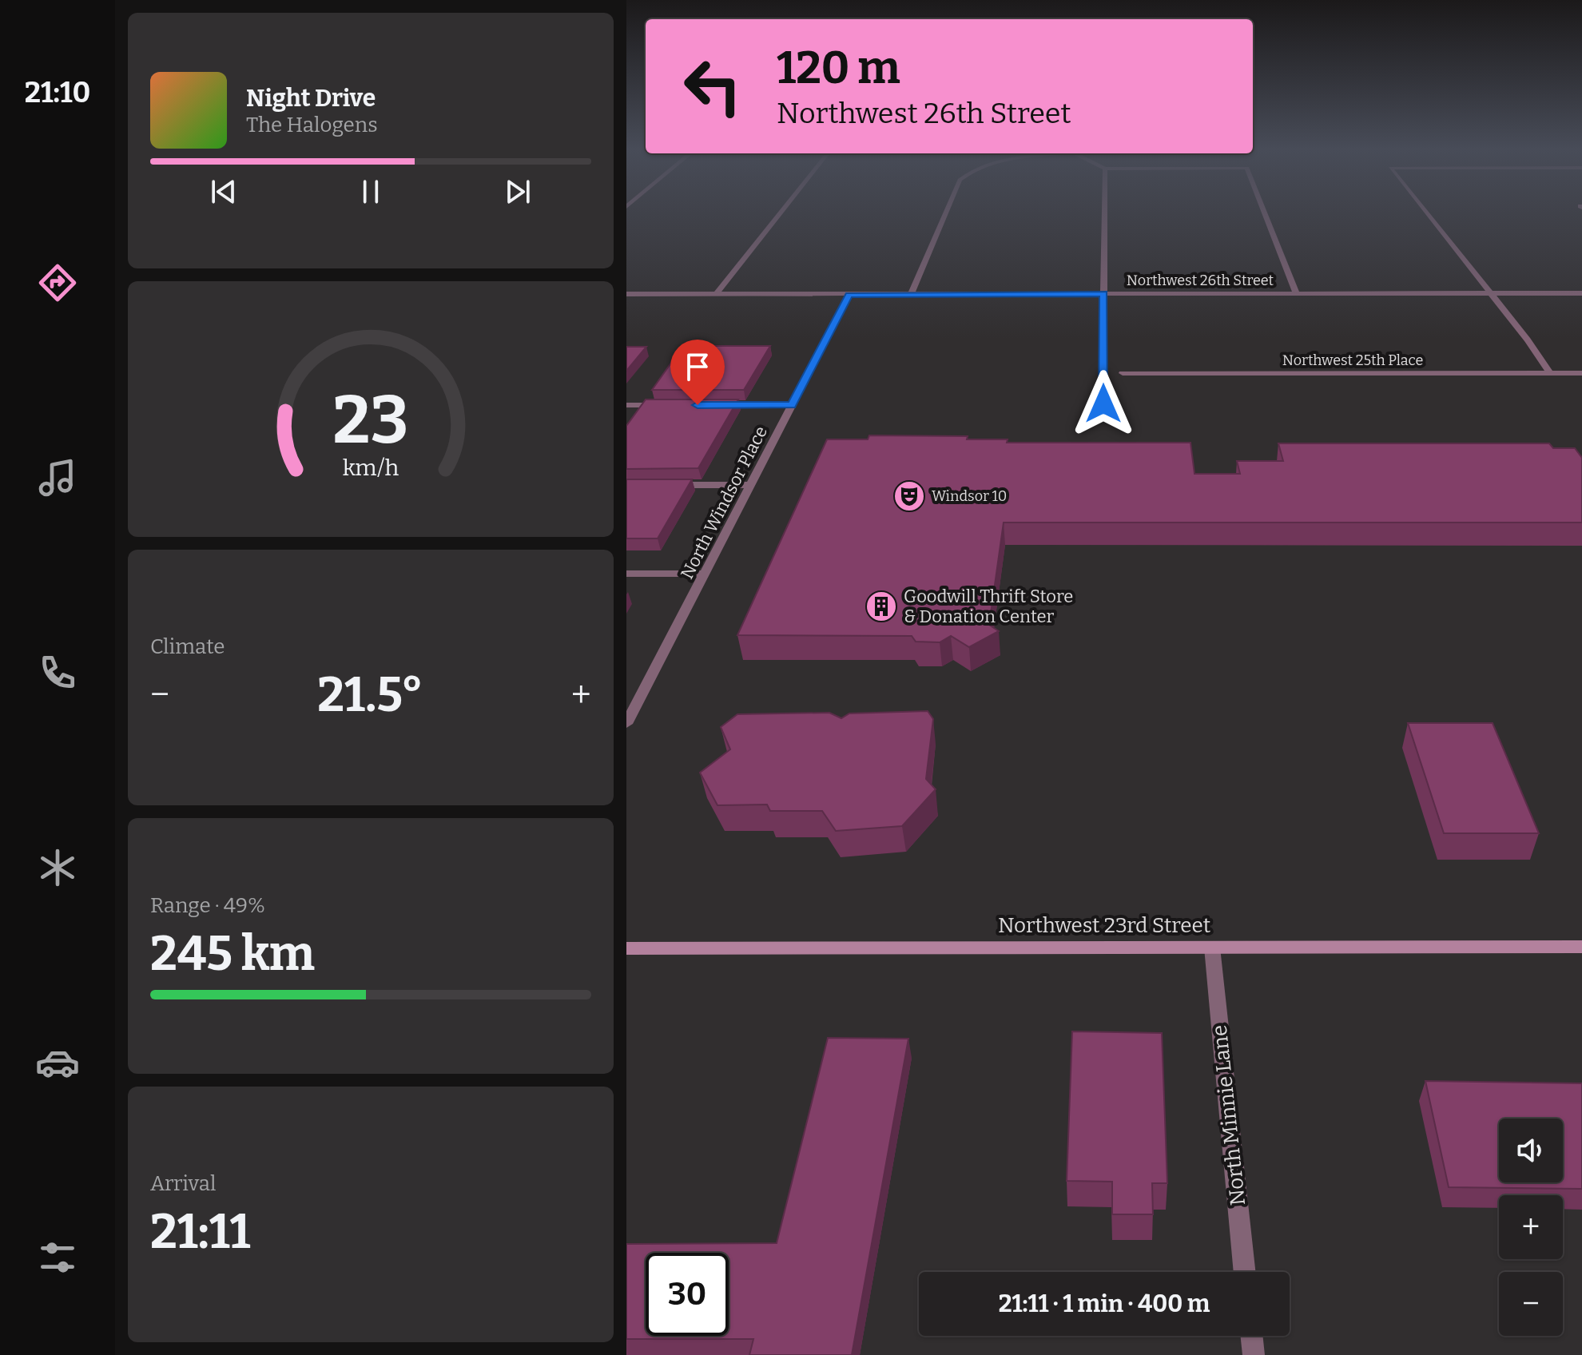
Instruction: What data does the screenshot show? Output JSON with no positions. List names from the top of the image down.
{
  "streets": {
    "main road": ["Northwest 23rd Street"],
    "street": [
      "Northwest 26th Street",
      "Northwest 25th Place",
      "North Windsor Place",
      "North Minnie Lane"
    ]
  },
  "crossings": [
    ["Northwest 26th Street", "North Windsor Place"],
    ["Northwest 23rd Street", "North Minnie Lane"]
  ],
  "places": {
    "theatre": ["Windsor 10"],
    "building": ["Goodwill Thrift Store & Donation Center"]
  },
  "page": {
    "tabs": "21:10",
    "turn": ["120 m", "Northwest 26th Street"],
    "song": ["Night Drive", "The Halogens"],
    "tile": [
      "Climate",
      ["Range · 49%", "245 km"],
      ["Arrival", "21:11"]
    ],
    "heat": ["−", "21.5°", "+"],
    "map_buttons": ["+", "−"],
    "limit": "30",
    "trip": "21:11 · 1 min · 400 m",
    "gauge": ["23", "km/h"]
  }
}
